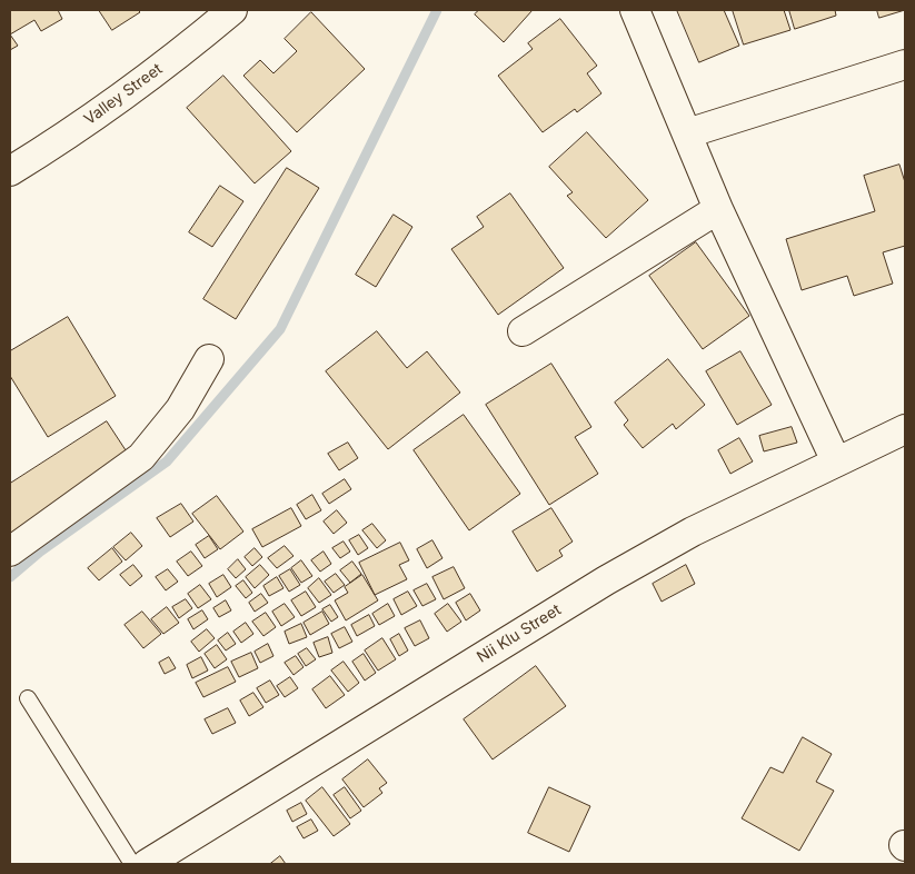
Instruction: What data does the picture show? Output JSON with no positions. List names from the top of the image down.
{
  "streets": {
    "street": ["Valley Street", "Nii Klu Street"]
  }
}
